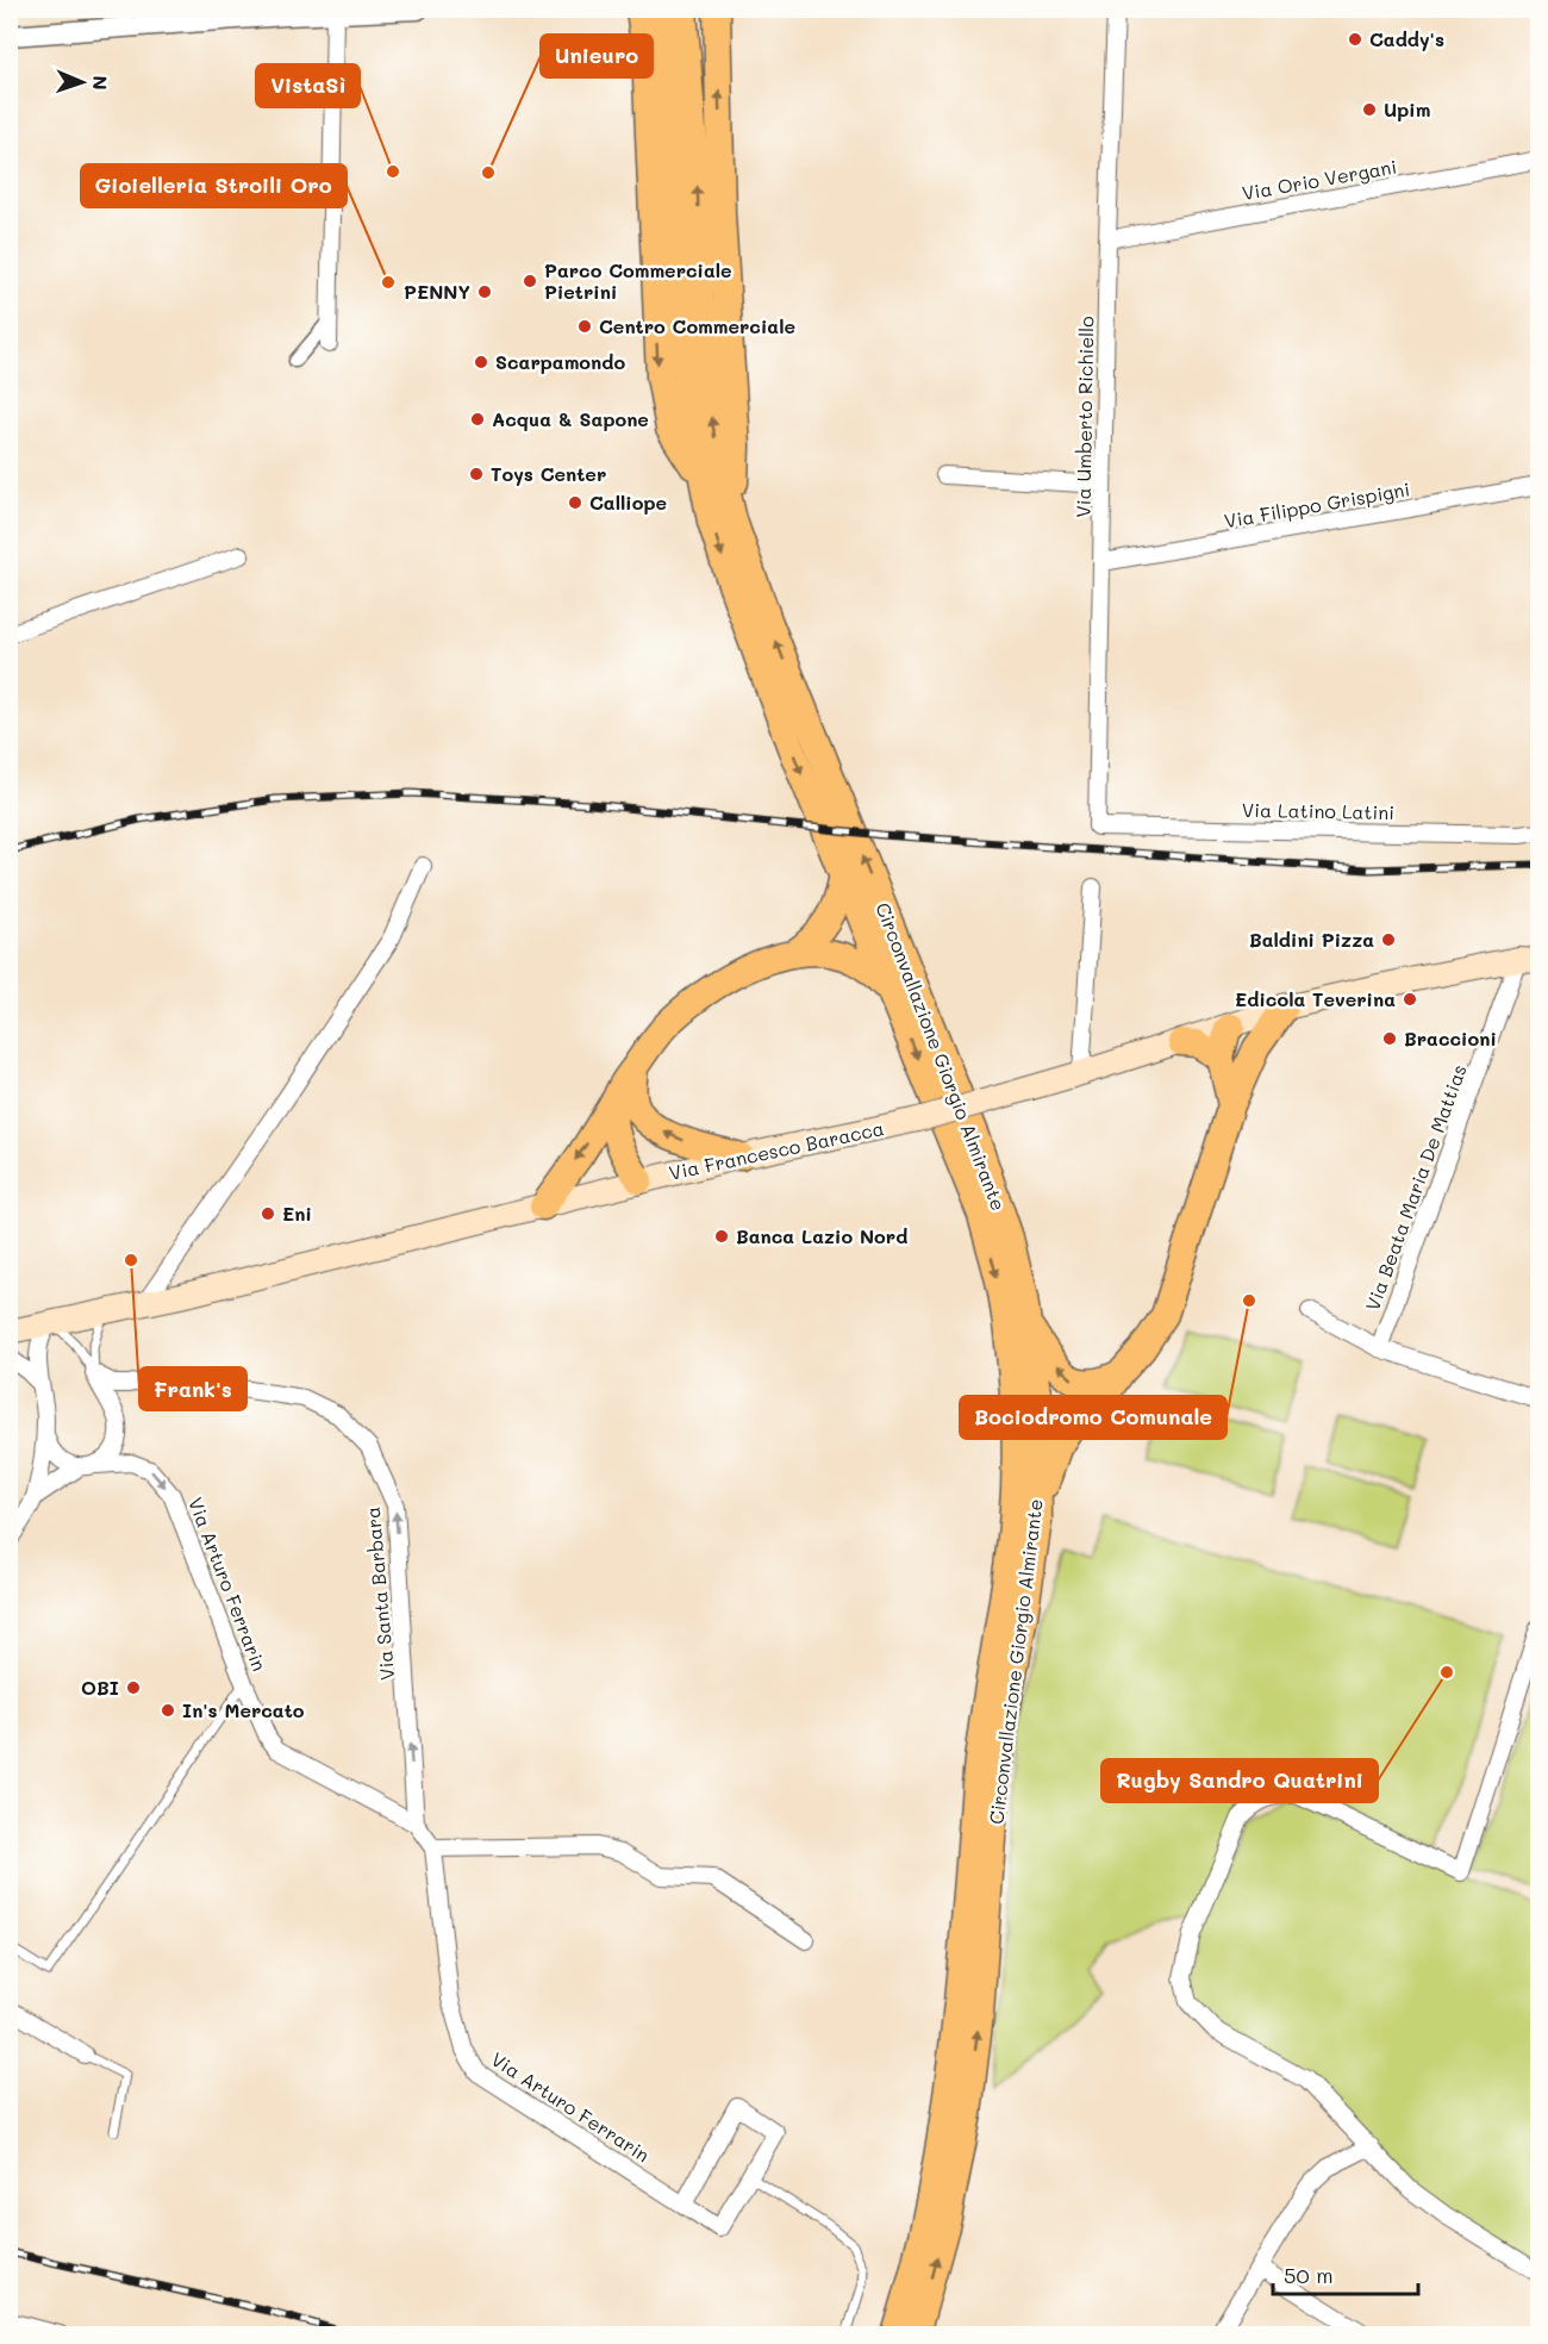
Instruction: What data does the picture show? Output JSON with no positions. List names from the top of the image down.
{
  "streets": {
    "highway": ["Circonvallazione Giorgio Almirante"],
    "main road": ["Via Francesco Baracca"],
    "street": [
      "Via Orio Vergani",
      "Via Umberto Richiello",
      "Via Filippo Grispigni",
      "Via Latino Latini",
      "Via Beata Maria De Mattias",
      "Via Arturo Ferrarin",
      "Via Santa Barbara"
    ]
  },
  "crossings": [
    ["Via Orio Vergani", "Via Umberto Richiello"],
    ["Via Umberto Richiello", "Via Filippo Grispigni"],
    ["Via Umberto Richiello", "Via Latino Latini"],
    ["Via Francesco Baracca", "Via Beata Maria De Mattias"],
    ["Via Arturo Ferrarin", "Via Santa Barbara"]
  ],
  "one_way": ["Via Santa Barbara"],
  "places": [
    "Caddy's",
    "Upim",
    "VistaSì",
    "Unieuro",
    "Parco Commerciale Pietrini",
    "Gioielleria Stroili Oro",
    "PENNY",
    "Centro Commerciale",
    "Scarpamondo",
    "Acqua & Sapone",
    "Toys Center",
    "Calliope",
    "Baldini Pizza",
    "Edicola Teverina",
    "Braccioni",
    "Eni",
    "Banca Lazio Nord",
    "Frank's",
    "Bociodromo Comunale",
    "Rugby Sandro Quatrini",
    "OBI",
    "In's Mercato"
  ],
  "scale_bar": "50 m",
  "north": "right"
}
